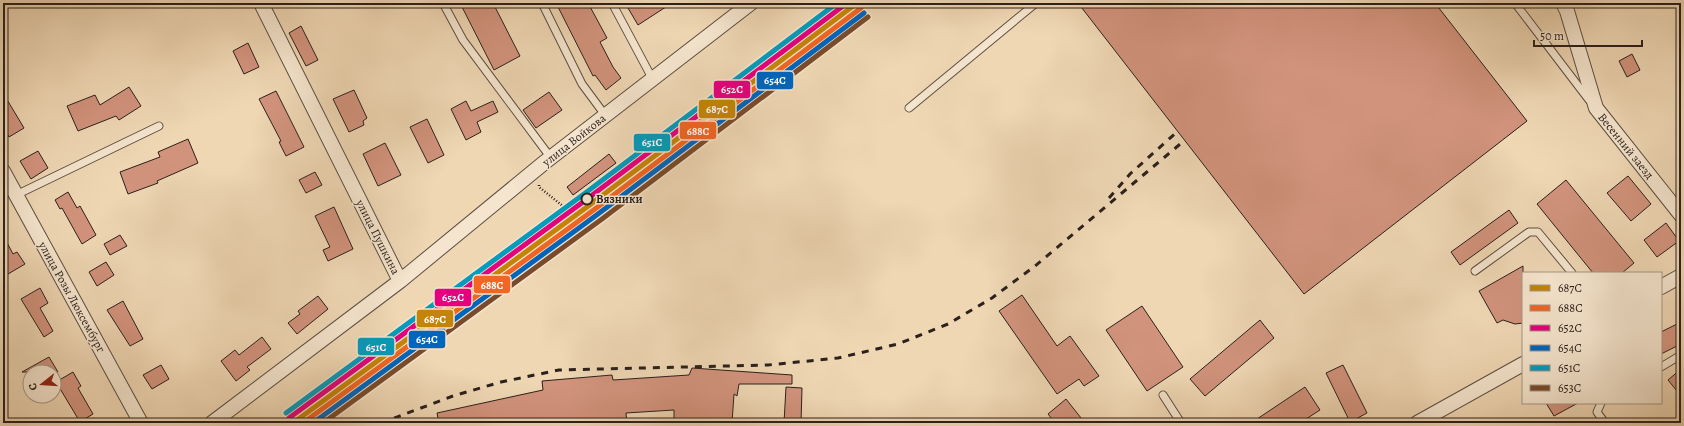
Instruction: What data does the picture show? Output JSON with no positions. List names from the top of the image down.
{
  "streets": {
    "street": [
      "улица Войкова",
      "Весенний заезд",
      "улица Пушкина",
      "улица Розы Люксембург"
    ]
  },
  "crossings": [
    ["улица Войкова", "улица Пушкина"]
  ],
  "places": ["Вязники"],
  "lines": [
    "transit line 687С",
    "transit line 652С",
    "transit line 651С",
    "transit line 688С",
    "transit line 654С",
    "transit line 653С"
  ],
  "legend": [
    "687С",
    "688С",
    "652С",
    "654С",
    "651С",
    "653С"
  ],
  "scale_bar": "50 m",
  "north": "left"
}
